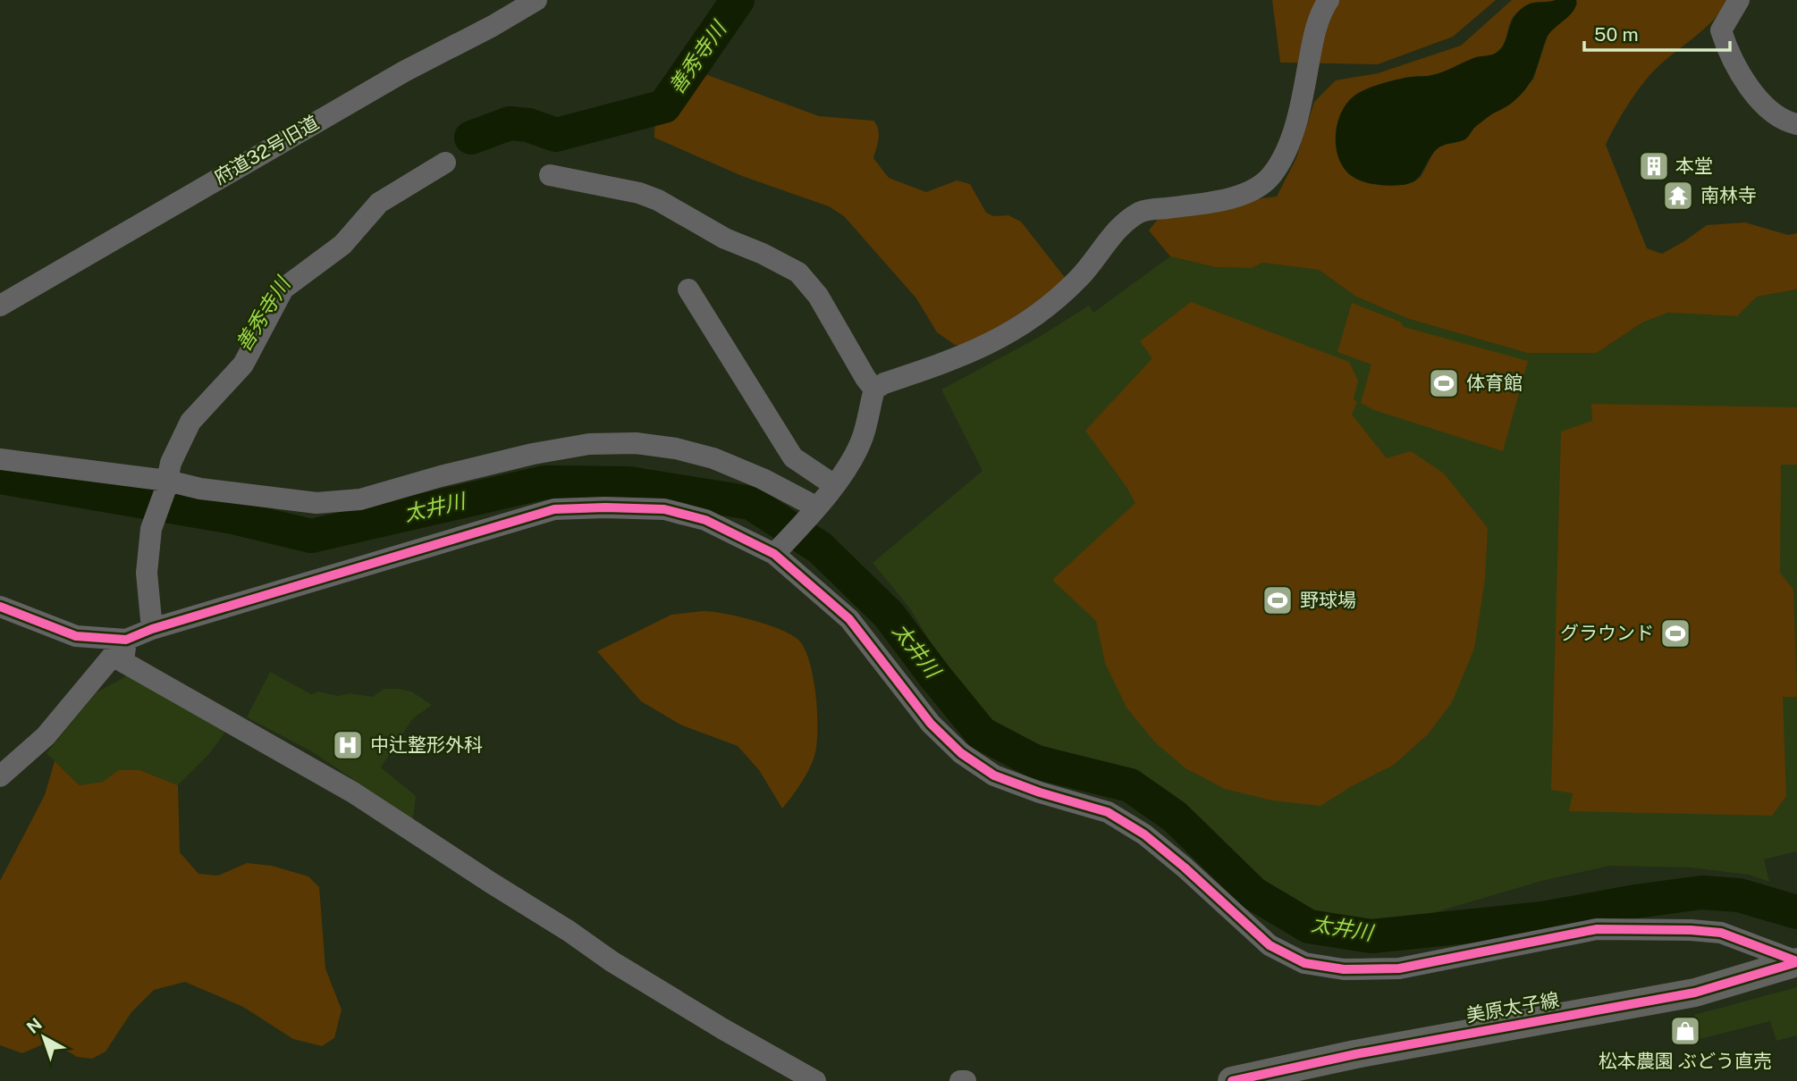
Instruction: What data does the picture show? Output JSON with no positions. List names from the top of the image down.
{
  "streets": {
    "main road": ["美原太子線"],
    "street": ["府道32号旧道"]
  },
  "water": ["善秀寺川", "太井川"],
  "places": {
    "building": ["本堂"],
    "temple": ["南林寺"],
    "sports": ["体育館", "野球場", "グラウンド"],
    "hospital": ["中辻整形外科"],
    "shop": ["松本農園 ぶどう直売"]
  },
  "scale_bar": "50 m",
  "north": "top left"
}
